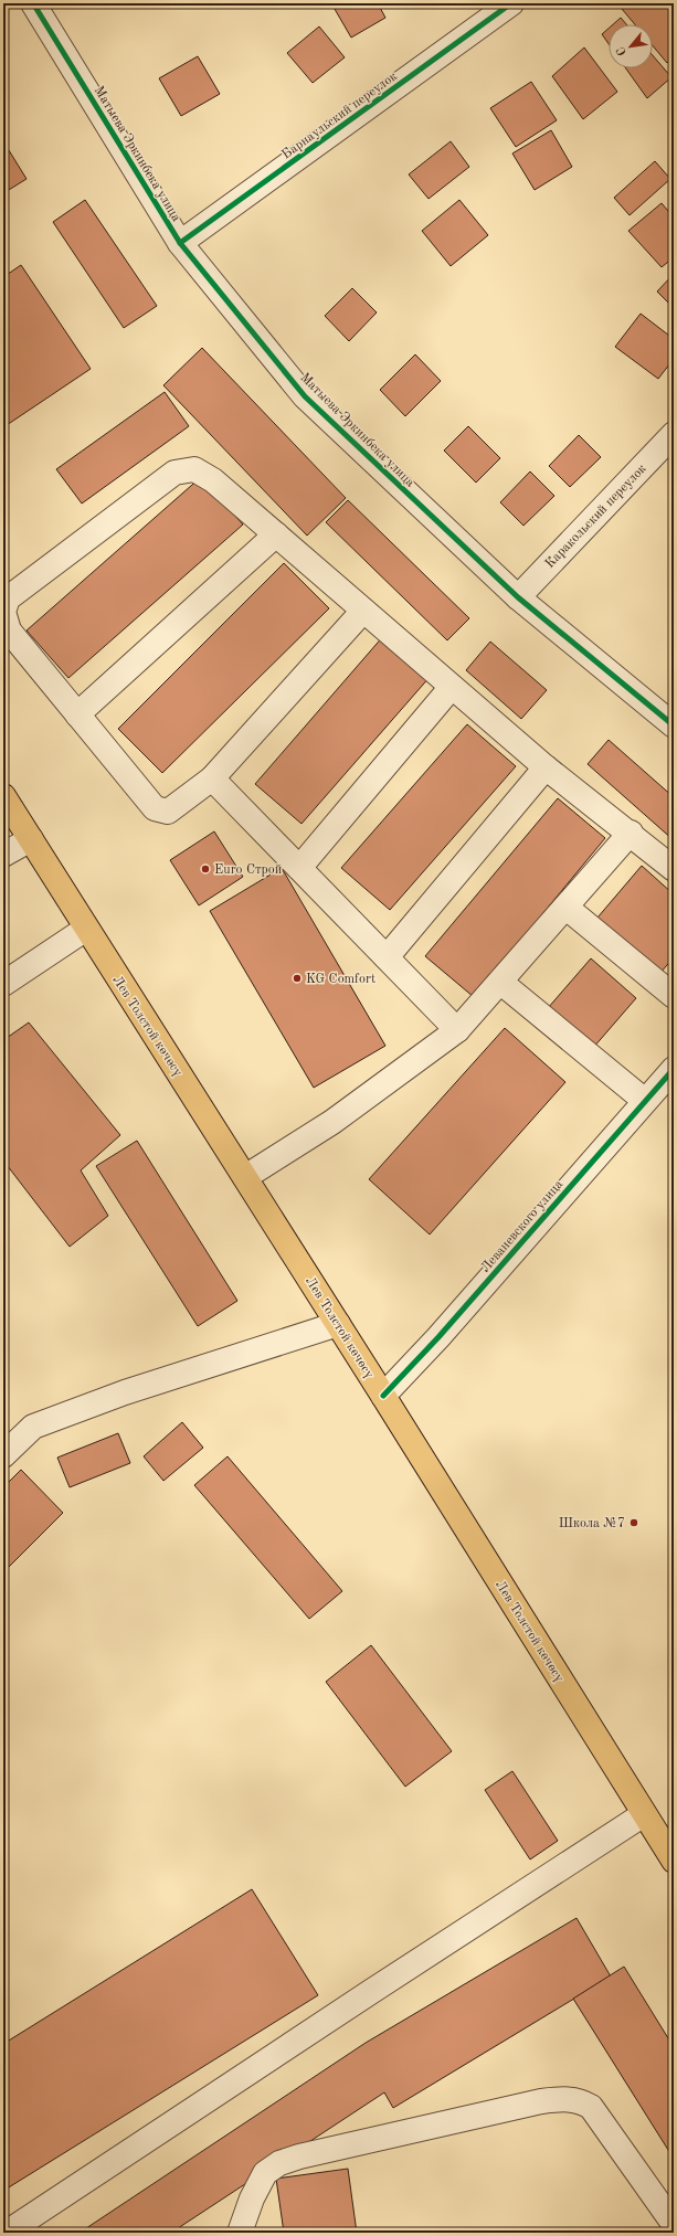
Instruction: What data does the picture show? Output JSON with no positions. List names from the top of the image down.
{
  "streets": {
    "main road": ["Лев Толстой көчөсү"],
    "street": [
      "Барнаульский переулок",
      "Матыева Эркинбека улица",
      "Каракольский переулок",
      "Леваневского улица"
    ]
  },
  "crossings": [
    ["Барнаульский переулок", "Матыева Эркинбека улица"],
    ["Матыева Эркинбека улица", "Каракольский переулок"],
    ["Лев Толстой көчөсү", "Леваневского улица"]
  ],
  "places": ["Euro Строй", "KG Comfort", "Школа №7"],
  "north": "bottom left"
}
